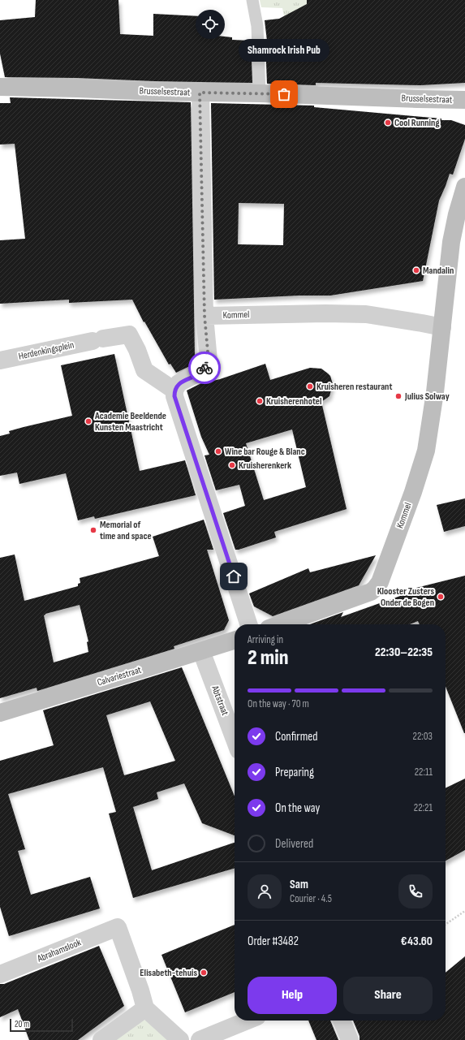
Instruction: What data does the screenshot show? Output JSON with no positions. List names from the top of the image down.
{
  "streets": {
    "street": [
      "Brusselsestraat",
      "Kommel",
      "Herdenkingsplein",
      "Calvariestraat",
      "Abtstraat",
      "Abrahamslook"
    ]
  },
  "crossings": [
    ["Calvariestraat", "Abtstraat"]
  ],
  "places": [
    "Shamrock Irish Pub",
    "Cool Running",
    "Mandalin",
    "Kruisheren restaurant",
    "Julius Solway",
    "Kruisherenhotel",
    "Academie Beeldende Kunsten Maastricht",
    "Wine bar Rouge & Blanc",
    "Kruisherenkerk",
    "Memorial of time and space",
    "Klooster Zusters Onder de Bogen",
    "Elisabeth-tehuis"
  ],
  "scale_bar": "20 m",
  "page": {
    "bubble": "Shamrock Irish Pub",
    "heading": ["2 min", "Arriving in", "22:30–22:35"],
    "panel": [
      "Sam",
      "Courier · 4.5",
      "Order #3482",
      "€43.60"
    ],
    "bar": "On the way · 70 m",
    "list": [
      ["Confirmed", "22:03"],
      ["Preparing", "22:11"],
      ["On the way", "22:21"],
      "Delivered"
    ],
    "buttons": ["Help", "Share"],
    "scale": "20 m"
  }
}
